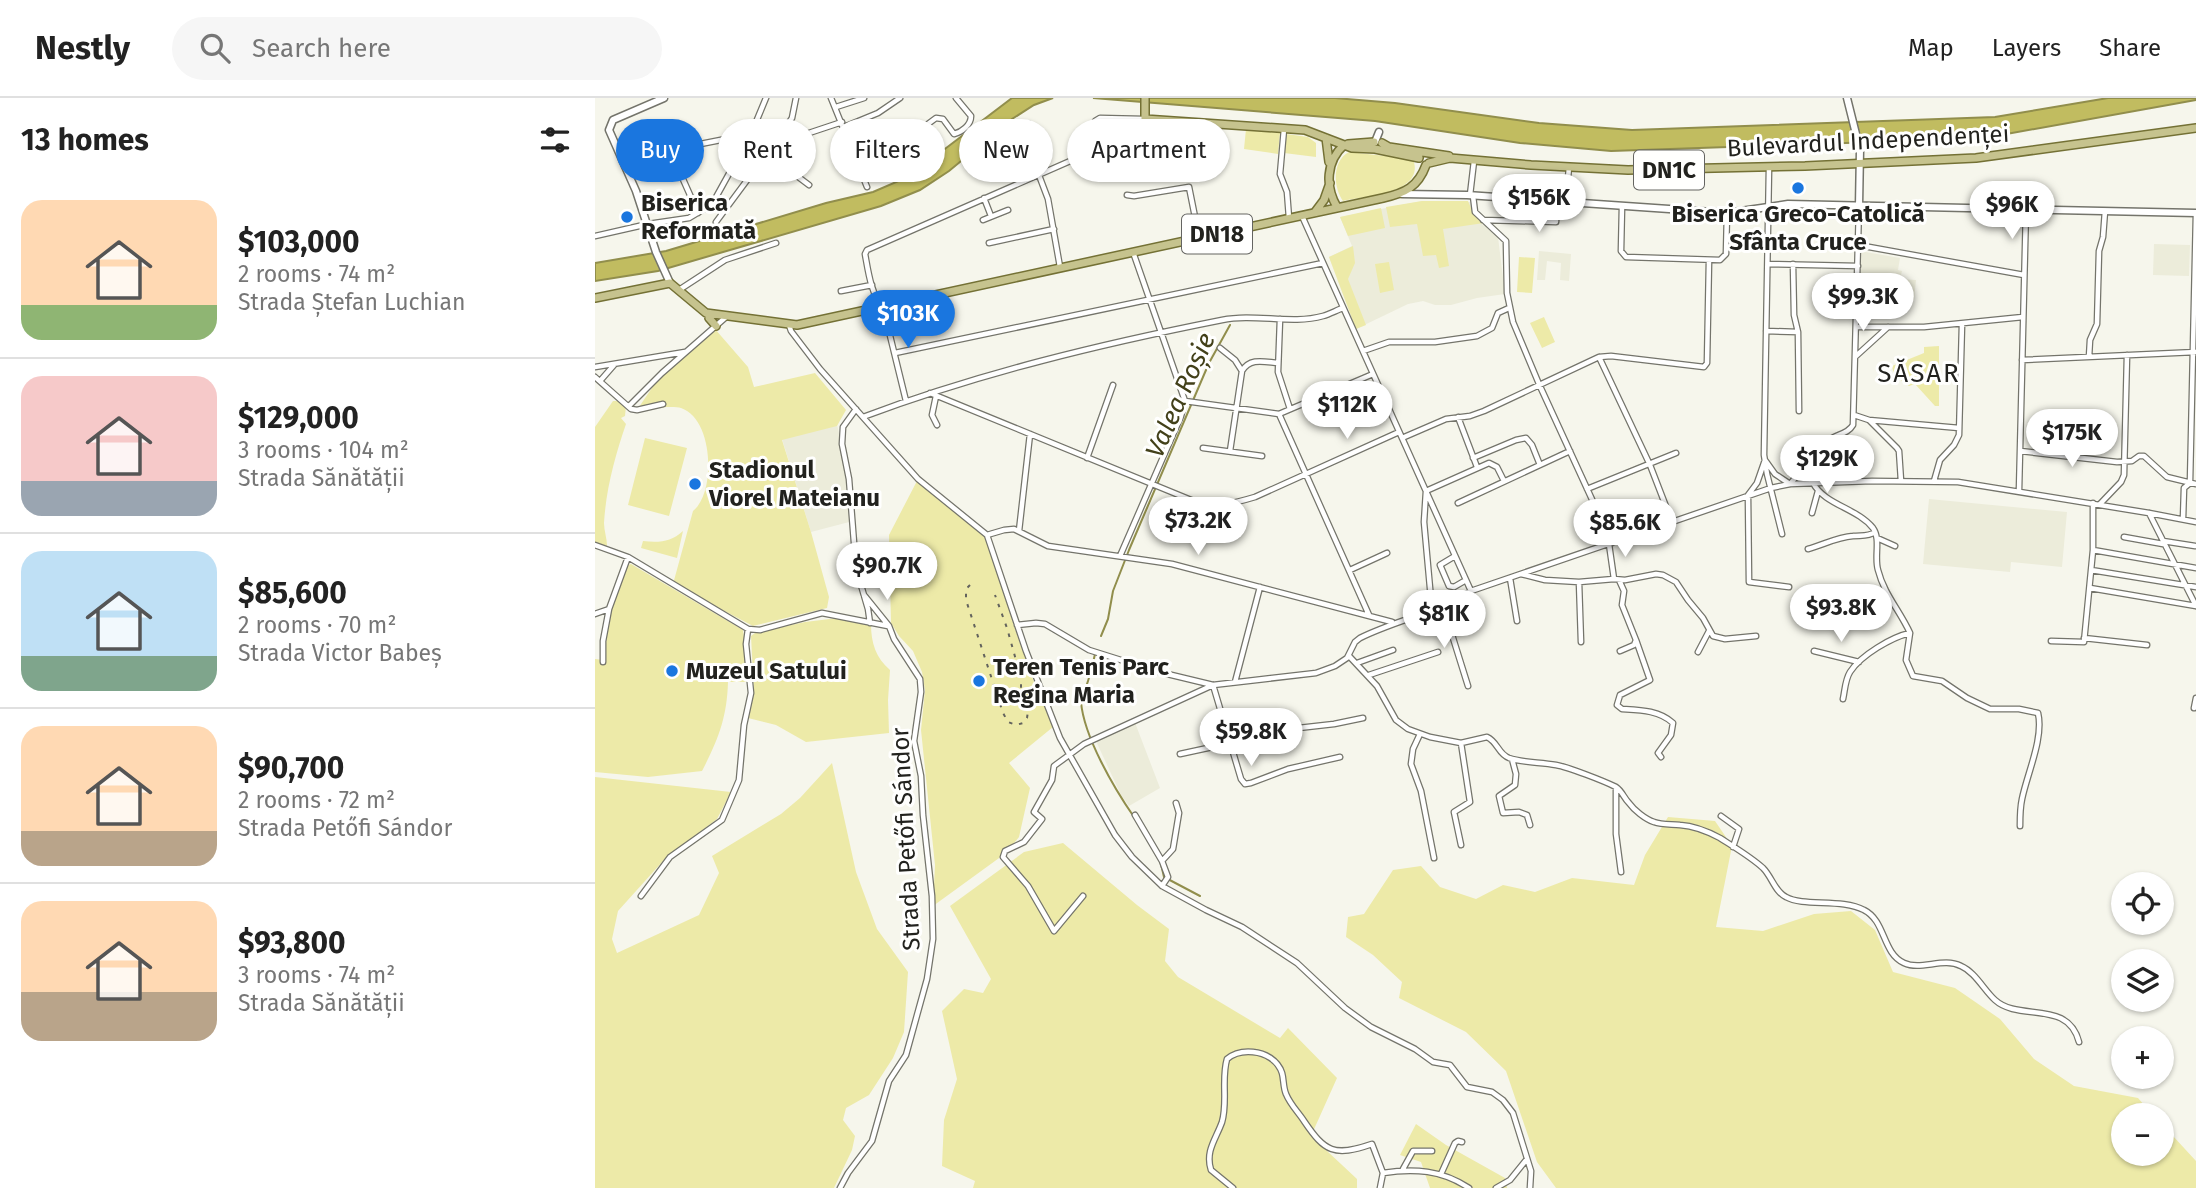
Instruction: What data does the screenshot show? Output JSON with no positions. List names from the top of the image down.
{
  "streets": {
    "main road": ["Bulevardul Independenței", "DN1C", "DN18"],
    "street": ["Strada Petőfi Sándor"]
  },
  "districts": ["SĂSAR"],
  "water": ["Valea Roșie"],
  "places": [
    "Biserica Greco-Catolică Sfânta Cruce",
    "Biserica Reformată",
    "Stadionul Viorel Mateianu",
    "Muzeul Satului",
    "Teren Tenis Parc Regina Maria"
  ],
  "page": {
    "header": "Nestly",
    "search": "Search here",
    "nav": ["Map", "Layers", "Share"],
    "heading": "13 homes",
    "chip": [
      "Buy",
      "Rent",
      "Filters",
      "New",
      "Apartment"
    ],
    "price": [
      "$156K",
      "$96K",
      "$99.3K",
      "$103K",
      "$112K",
      "$175K",
      "$129K",
      "$73.2K",
      "$85.6K",
      "$90.7K",
      "$93.8K",
      "$81K",
      "$59.8K"
    ],
    "list": [
      {
        "name": "$103,000",
        "note": "2 rooms · 74 m² · Strada Ștefan Luchian"
      },
      {
        "name": "$129,000",
        "note": "3 rooms · 104 m² · Strada Sănătății"
      },
      {
        "name": "$85,600",
        "note": "2 rooms · 70 m² · Strada Victor Babeș"
      },
      {
        "name": "$90,700",
        "note": "2 rooms · 72 m² · Strada Petőfi Sándor"
      },
      {
        "name": "$93,800",
        "note": "3 rooms · 74 m² · Strada Sănătății"
      }
    ],
    "map_buttons": ["+", "−"]
  }
}
